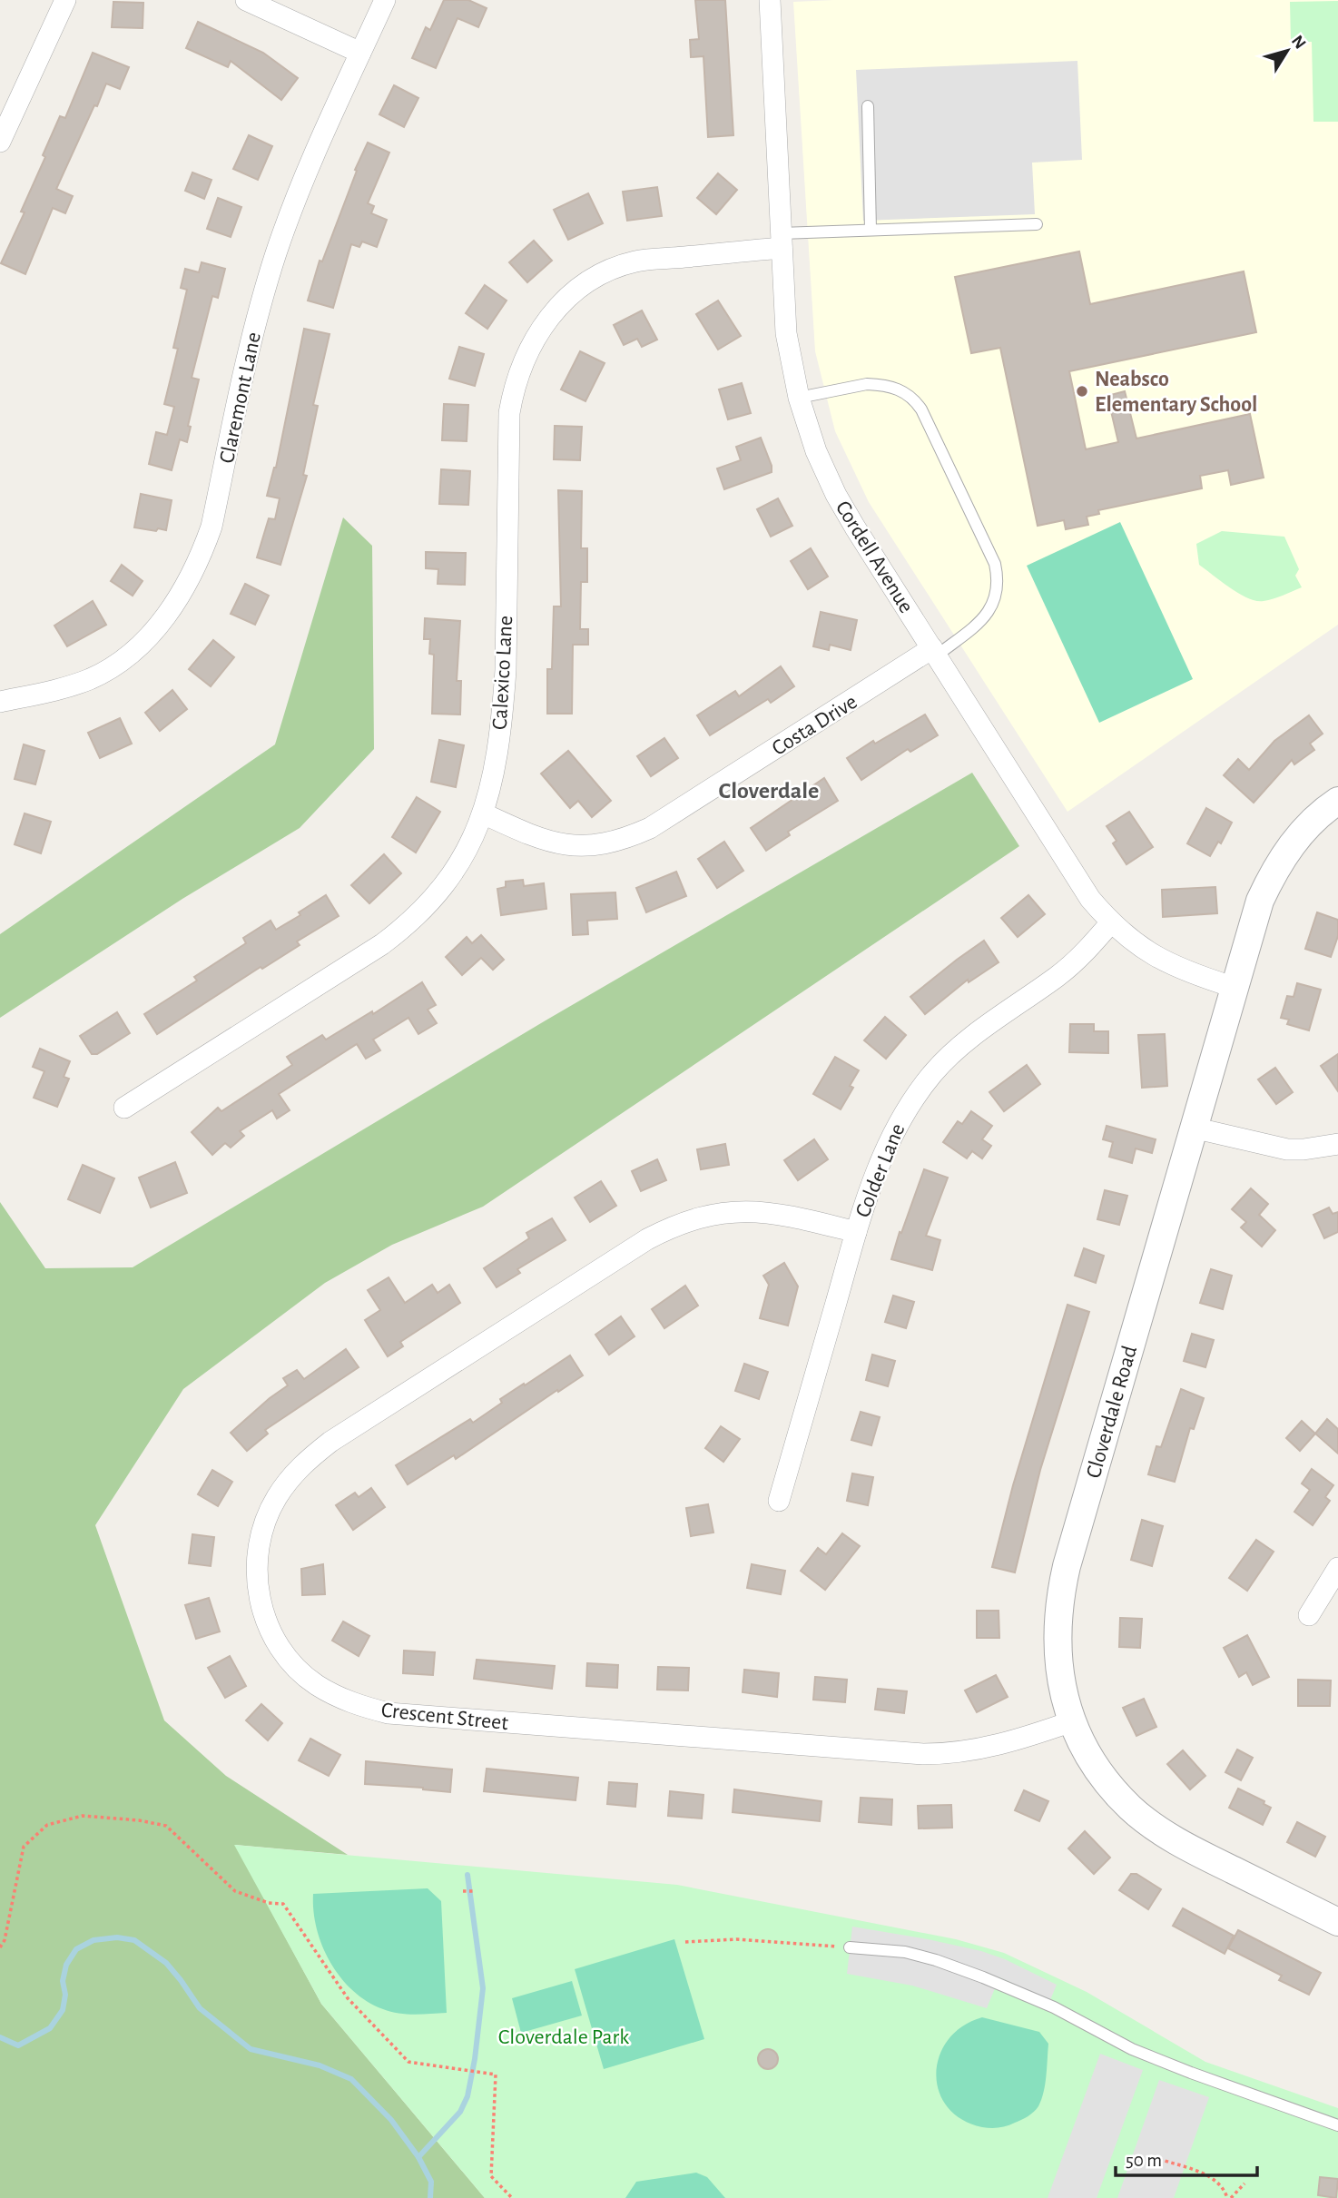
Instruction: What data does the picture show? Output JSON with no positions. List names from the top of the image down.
{
  "streets": {
    "street": [
      "Claremont Lane",
      "Cordell Avenue",
      "Calexico Lane",
      "Costa Drive",
      "Colder Lane",
      "Cloverdale Road",
      "Crescent Street"
    ]
  },
  "crossings": [
    ["Cordell Avenue", "Calexico Lane"],
    ["Cordell Avenue", "Costa Drive"],
    ["Cordell Avenue", "Colder Lane"],
    ["Cordell Avenue", "Cloverdale Road"],
    ["Calexico Lane", "Costa Drive"],
    ["Colder Lane", "Crescent Street"],
    ["Cloverdale Road", "Crescent Street"]
  ],
  "districts": ["Cloverdale"],
  "parks": ["Cloverdale Park"],
  "places": ["Neabsco Elementary School"],
  "scale_bar": "50 m",
  "north": "top right"
}
